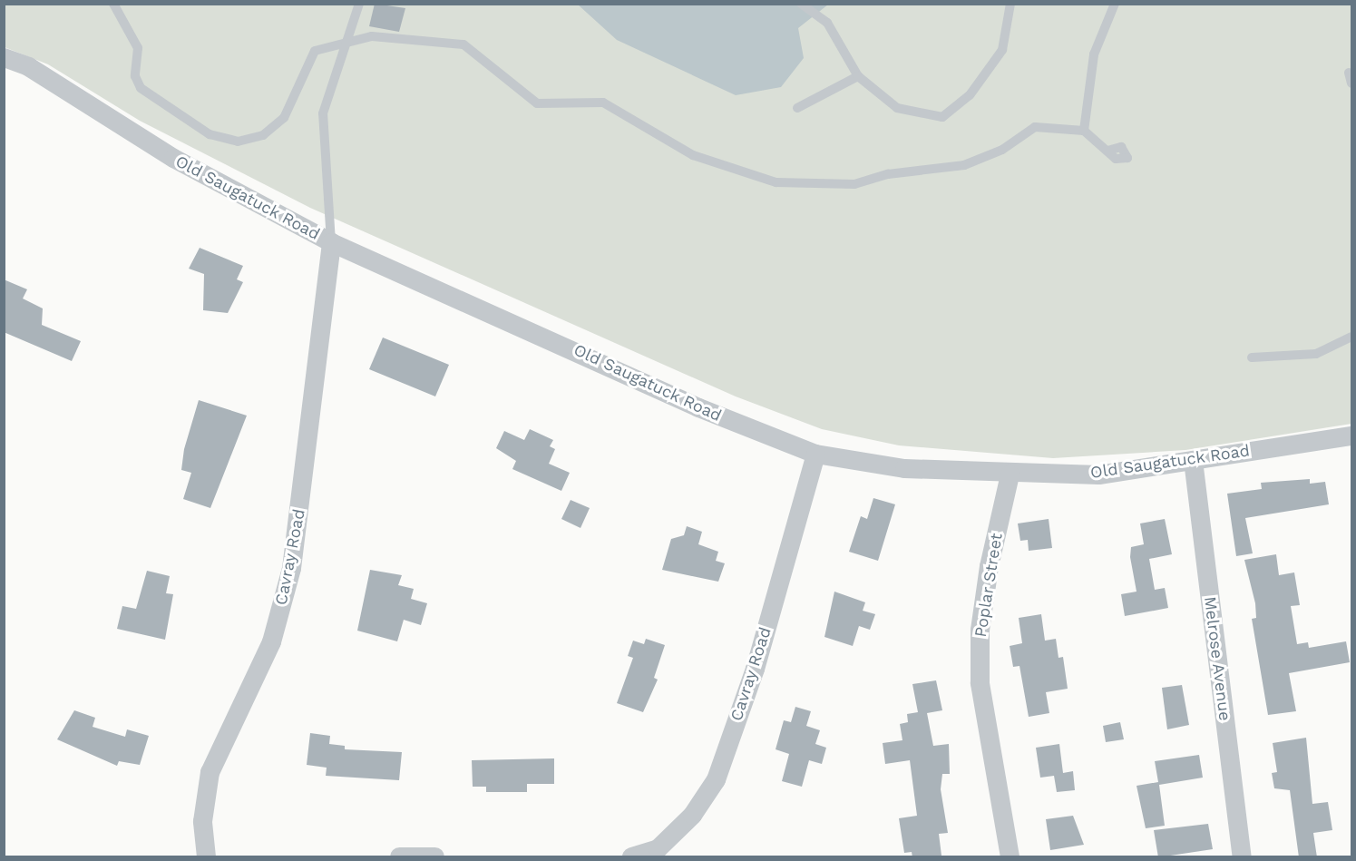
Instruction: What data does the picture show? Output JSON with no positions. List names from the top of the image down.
{
  "streets": {
    "street": [
      "Old Saugatuck Road",
      "Cavray Road",
      "Poplar Street",
      "Melrose Avenue"
    ]
  },
  "crossings": [
    ["Old Saugatuck Road", "Cavray Road"],
    ["Old Saugatuck Road", "Poplar Street"],
    ["Old Saugatuck Road", "Melrose Avenue"]
  ]
}
